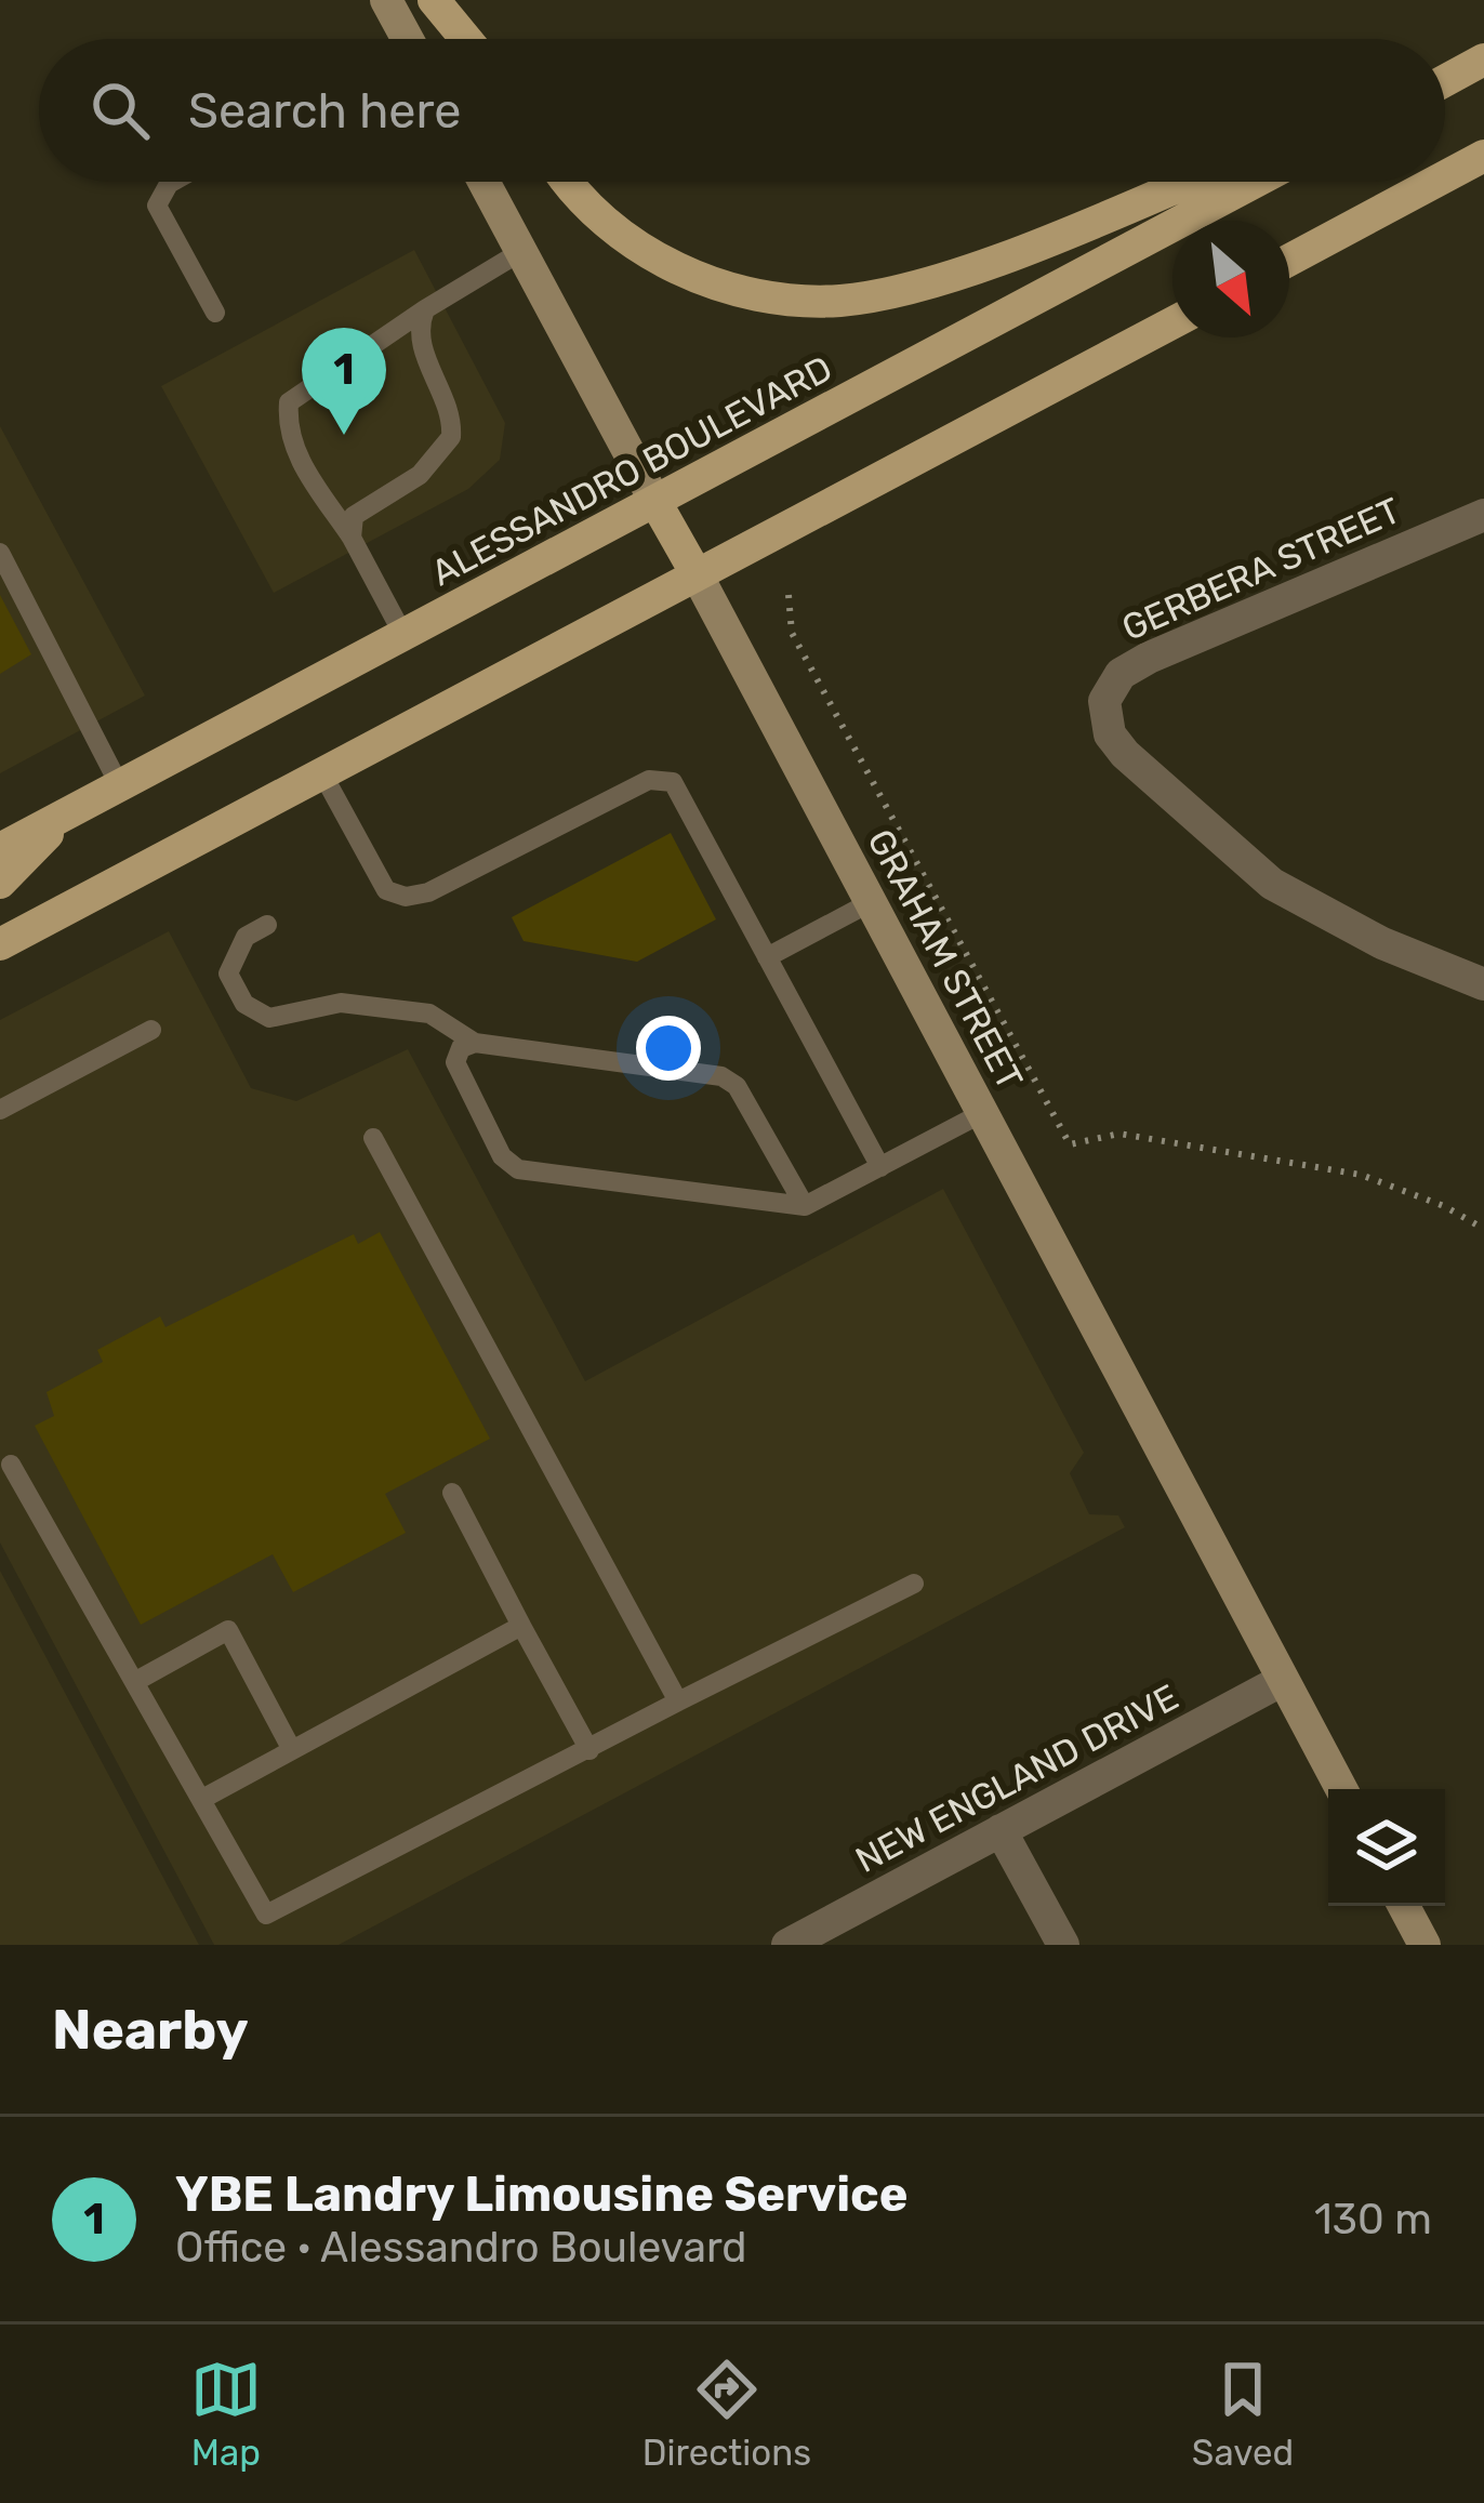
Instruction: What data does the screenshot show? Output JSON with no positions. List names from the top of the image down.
{
  "streets": {
    "main road": ["ALESSANDRO BOULEVARD", "GRAHAM STREET"],
    "street": ["GERBERA STREET", "NEW ENGLAND DRIVE"]
  },
  "crossings": [
    ["ALESSANDRO BOULEVARD", "GRAHAM STREET"],
    ["GRAHAM STREET", "NEW ENGLAND DRIVE"]
  ],
  "north": "bottom right",
  "page": {
    "search": "Search here",
    "pins": "1",
    "heading": "Nearby",
    "list": [
      {
        "mark": "1",
        "name": "YBE Landry Limousine Service",
        "note": "Office · Alessandro Boulevard",
        "value": "130 m"
      }
    ],
    "nav": ["Map", "Directions", "Saved"]
  }
}
